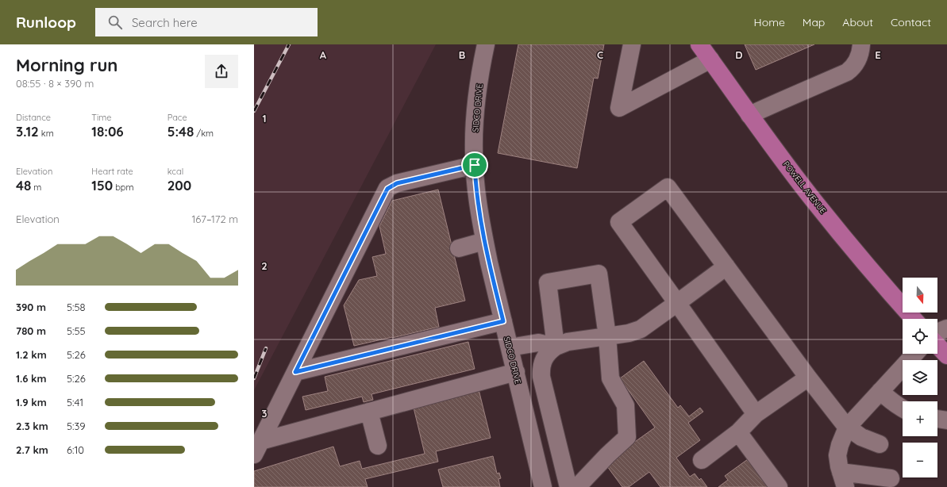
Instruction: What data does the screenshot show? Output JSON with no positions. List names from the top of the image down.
{
  "streets": {
    "main road": ["POWELL AVENUE"],
    "street": ["SIDCO DRIVE"]
  },
  "north": "bottom",
  "page": {
    "header": "Runloop",
    "search": "Search here",
    "nav": [
      "Home",
      "Map",
      "About",
      "Contact"
    ],
    "heading": ["Morning run", "08:55 · 8 × 390 m"],
    "stats": [
      ["Distance", "3.12 km"],
      ["Time", "18:06"],
      ["Pace", "5:48 /km"],
      ["Elevation", "48 m"],
      ["Heart rate", "150 bpm"],
      ["kcal", "200"]
    ],
    "chart": ["Elevation", "167–172 m"],
    "map_buttons": ["+", "−"],
    "list": [
      {
        "name": "390 m",
        "note": "5:58"
      },
      {
        "name": "780 m",
        "note": "5:55"
      },
      {
        "name": "1.2 km",
        "note": "5:26"
      },
      {
        "name": "1.6 km",
        "note": "5:26"
      },
      {
        "name": "1.9 km",
        "note": "5:41"
      },
      {
        "name": "2.3 km",
        "note": "5:39"
      },
      {
        "name": "2.7 km",
        "note": "6:10"
      }
    ]
  },
  "grid": {
    "columns": [
      "A",
      "B",
      "C",
      "D",
      "E"
    ],
    "rows": ["1", "2", "3"]
  }
}
